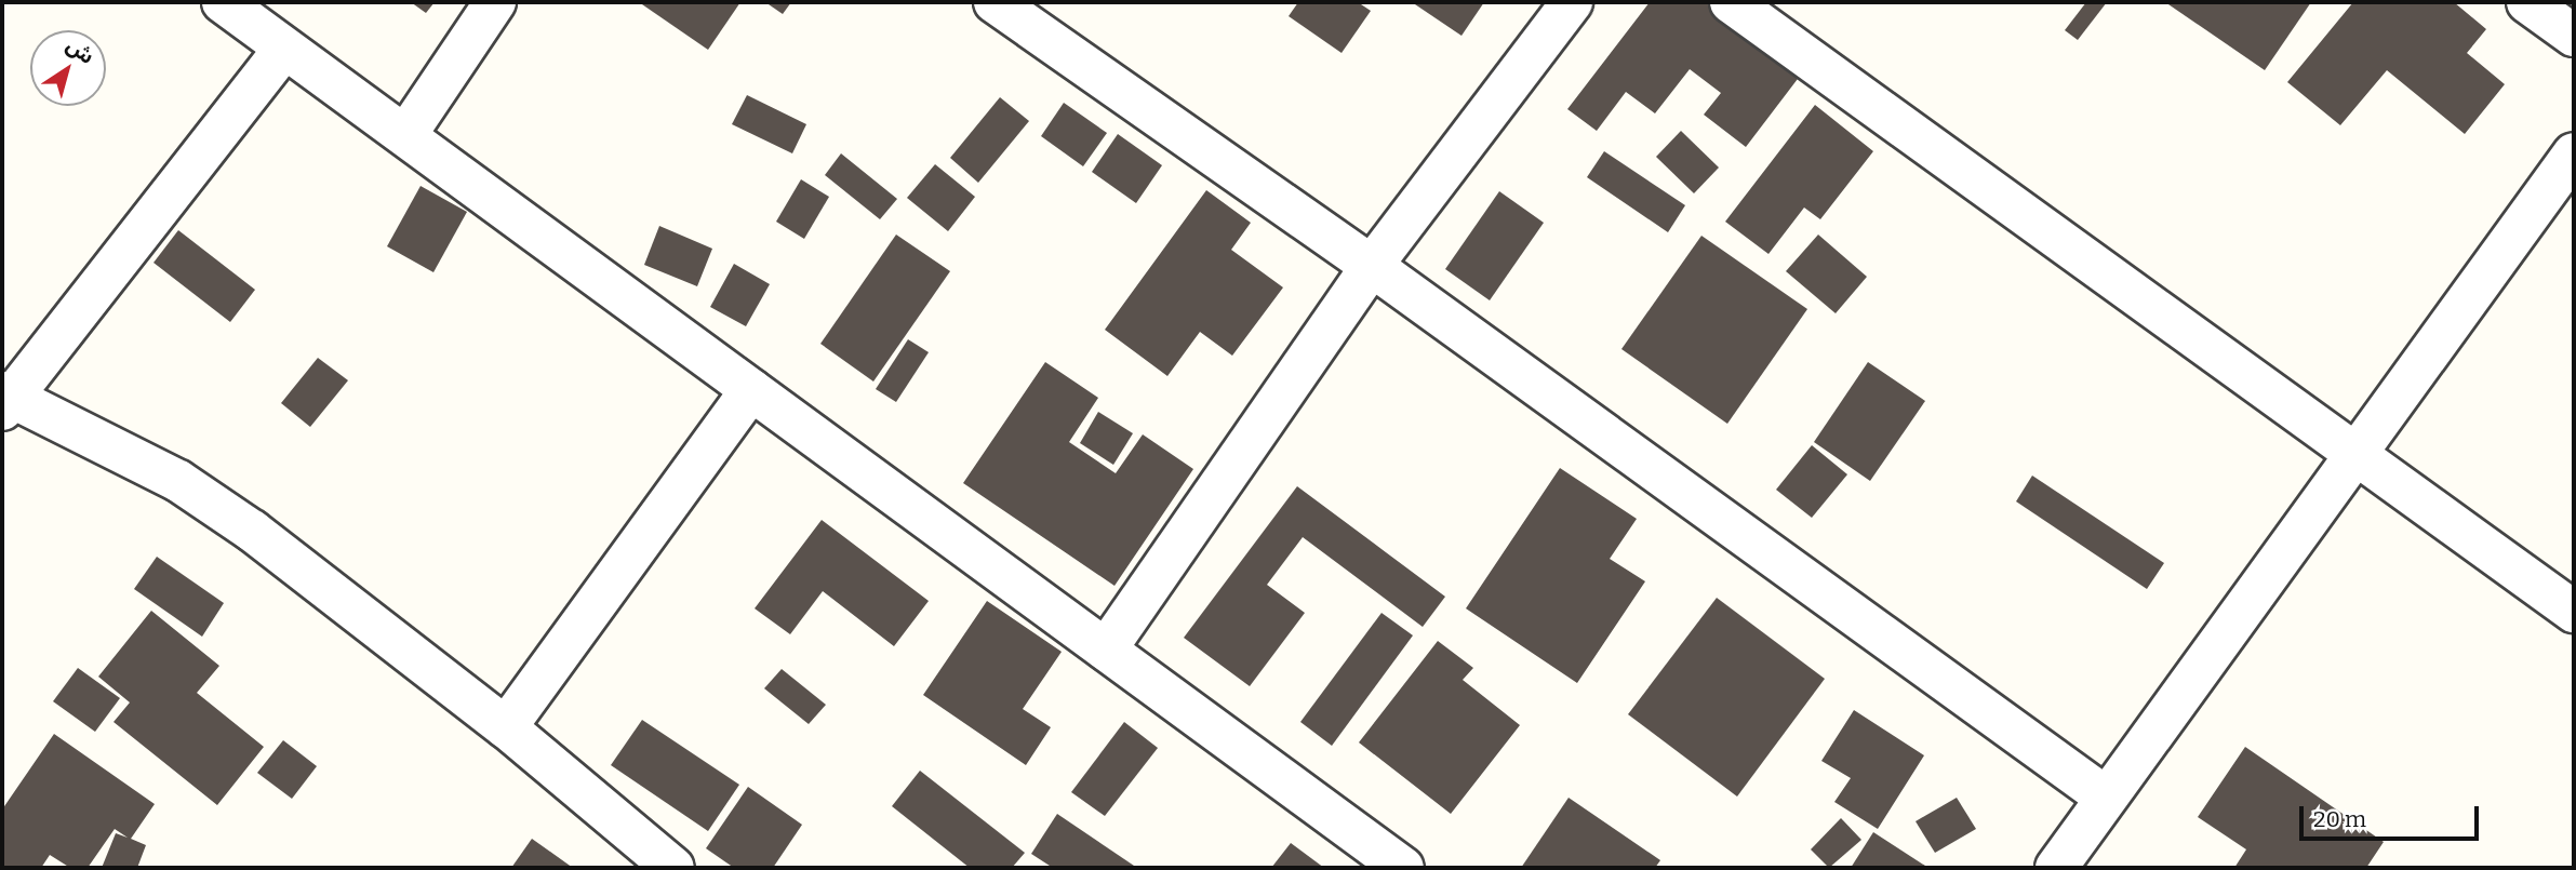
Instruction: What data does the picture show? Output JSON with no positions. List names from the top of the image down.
{
  "scale_bar": "20 m",
  "north": "top right"
}
